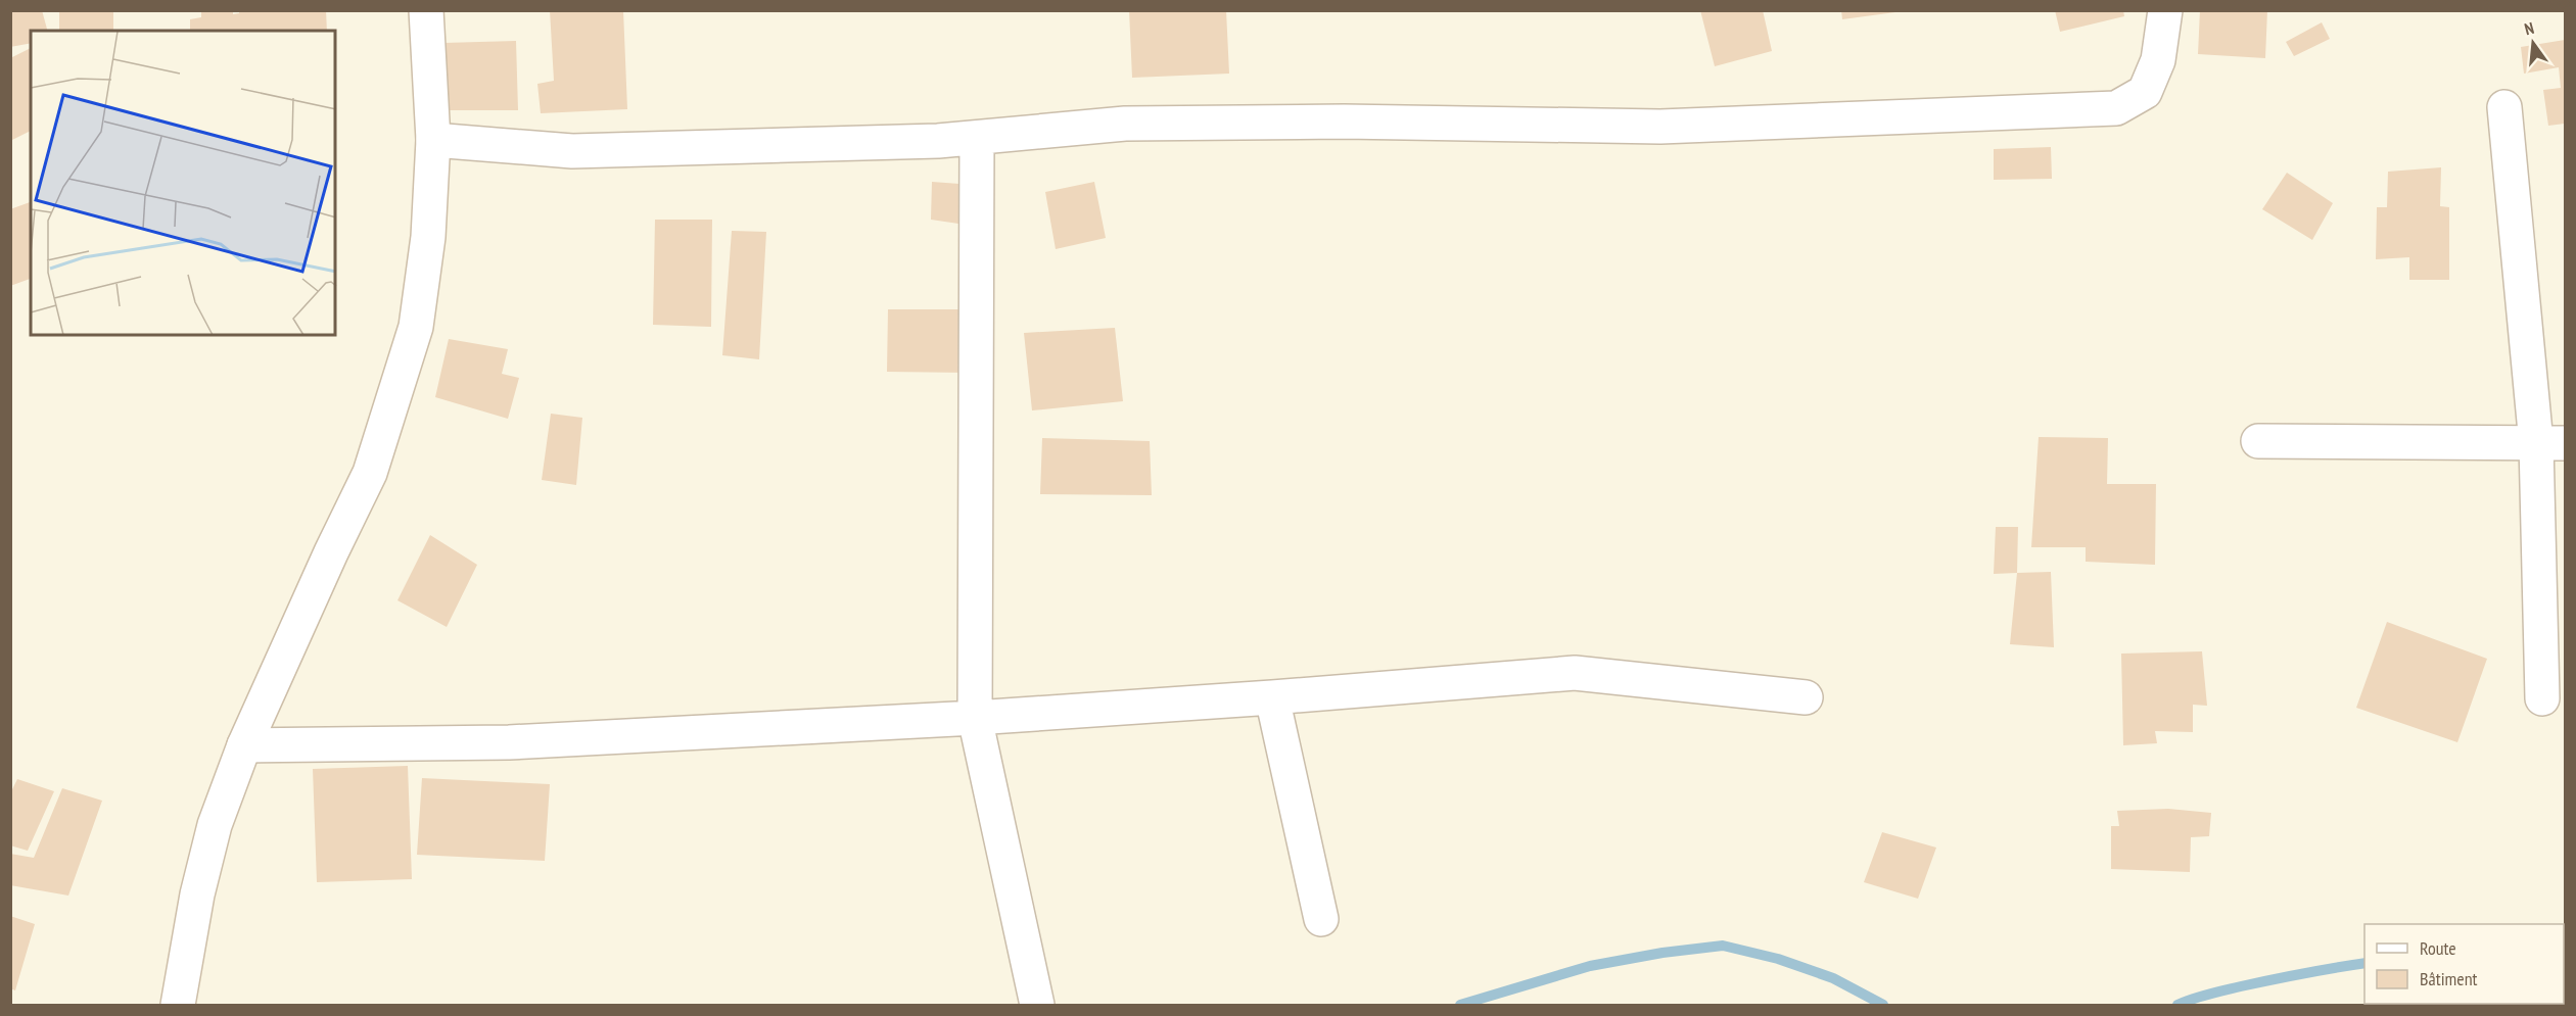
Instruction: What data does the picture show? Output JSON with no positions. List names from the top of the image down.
{
  "legend": ["Route", "Bâtiment"],
  "north": "top"
}
